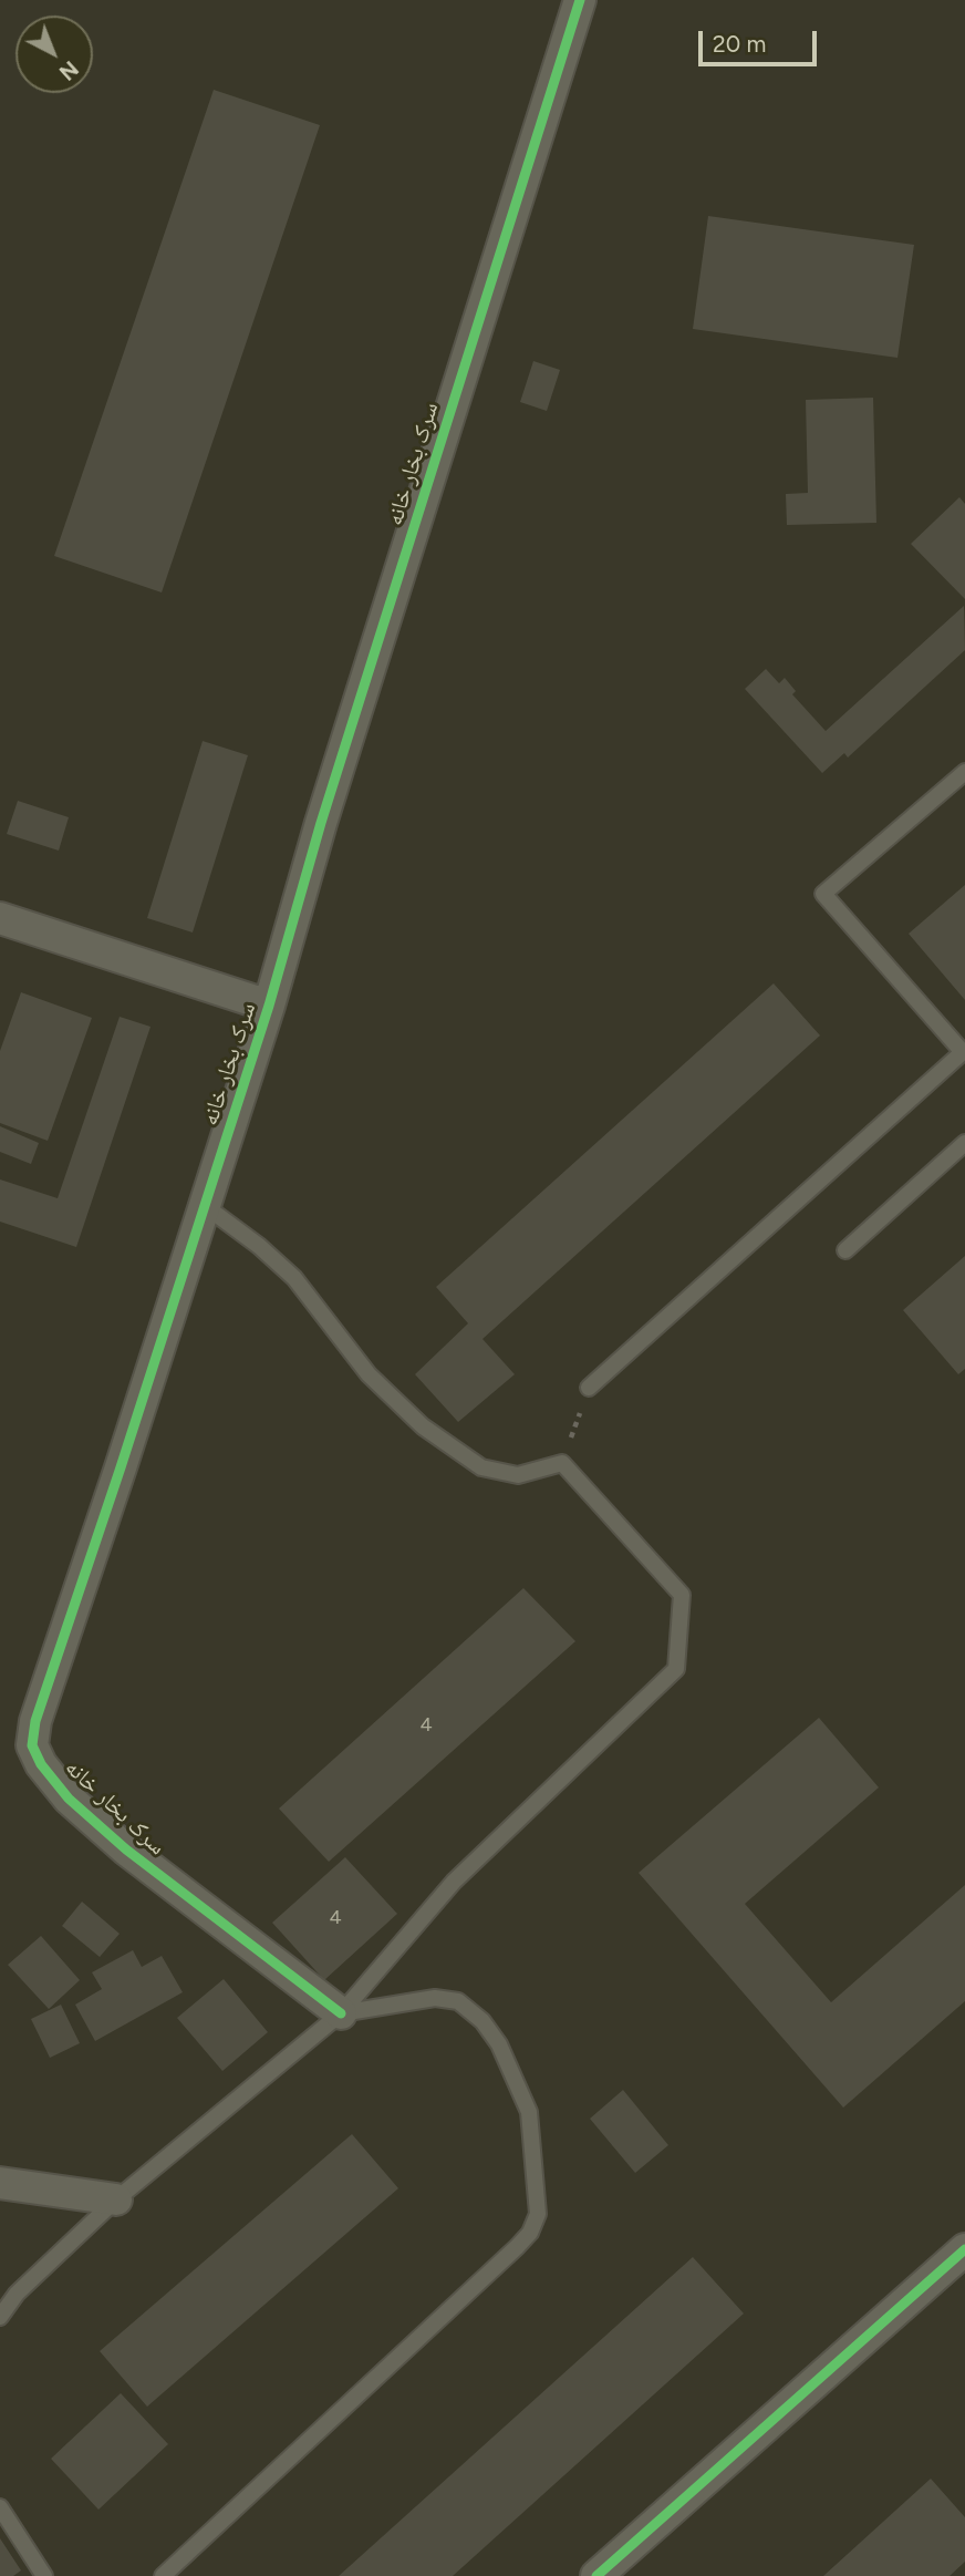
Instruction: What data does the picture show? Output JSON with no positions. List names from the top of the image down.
{
  "streets": {
    "street": ["سرک بخار خانه"]
  },
  "house_numbers": ["4", "4"],
  "scale_bar": "20 m",
  "north": "bottom right"
}
